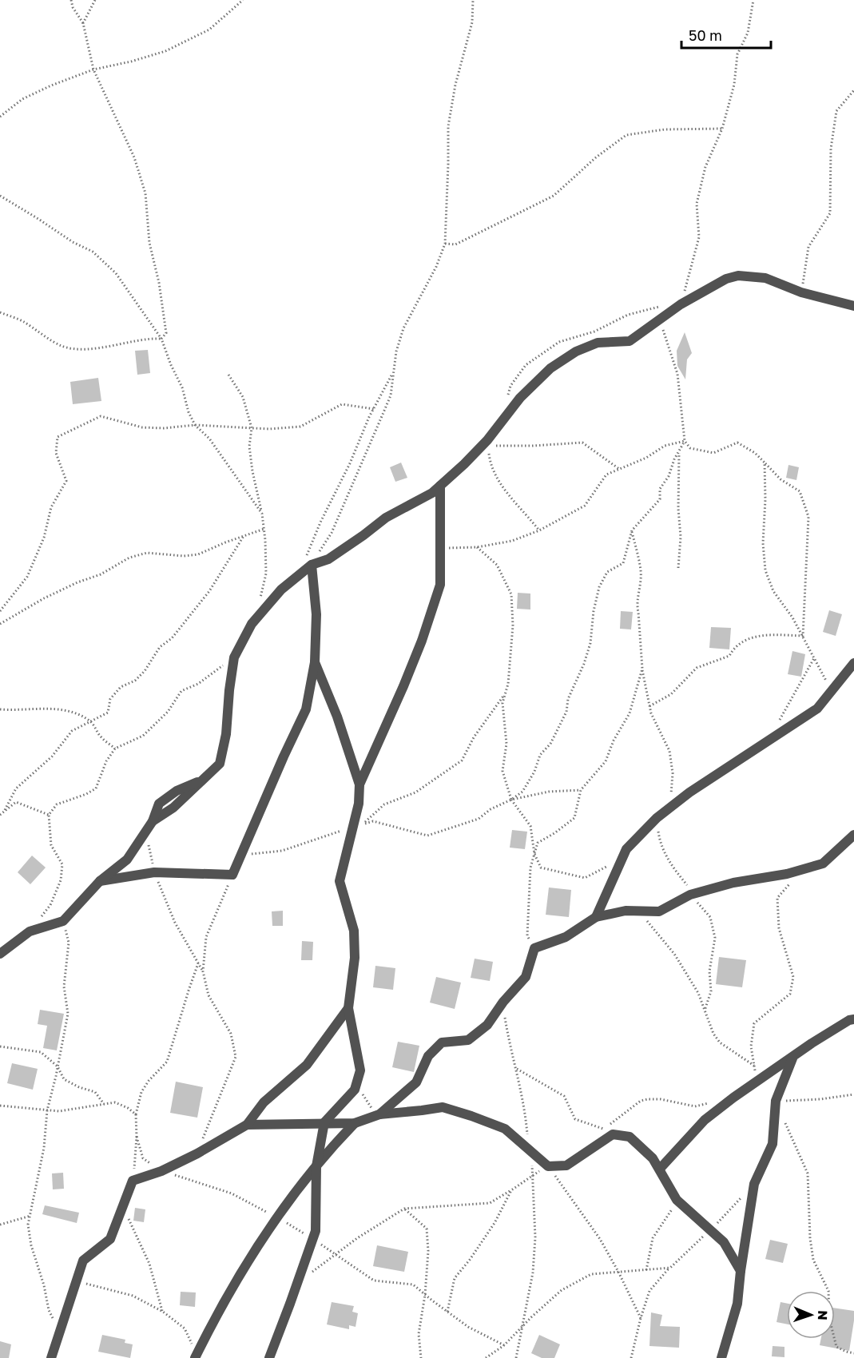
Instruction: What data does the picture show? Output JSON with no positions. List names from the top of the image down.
{
  "scale_bar": "50 m",
  "north": "right"
}
